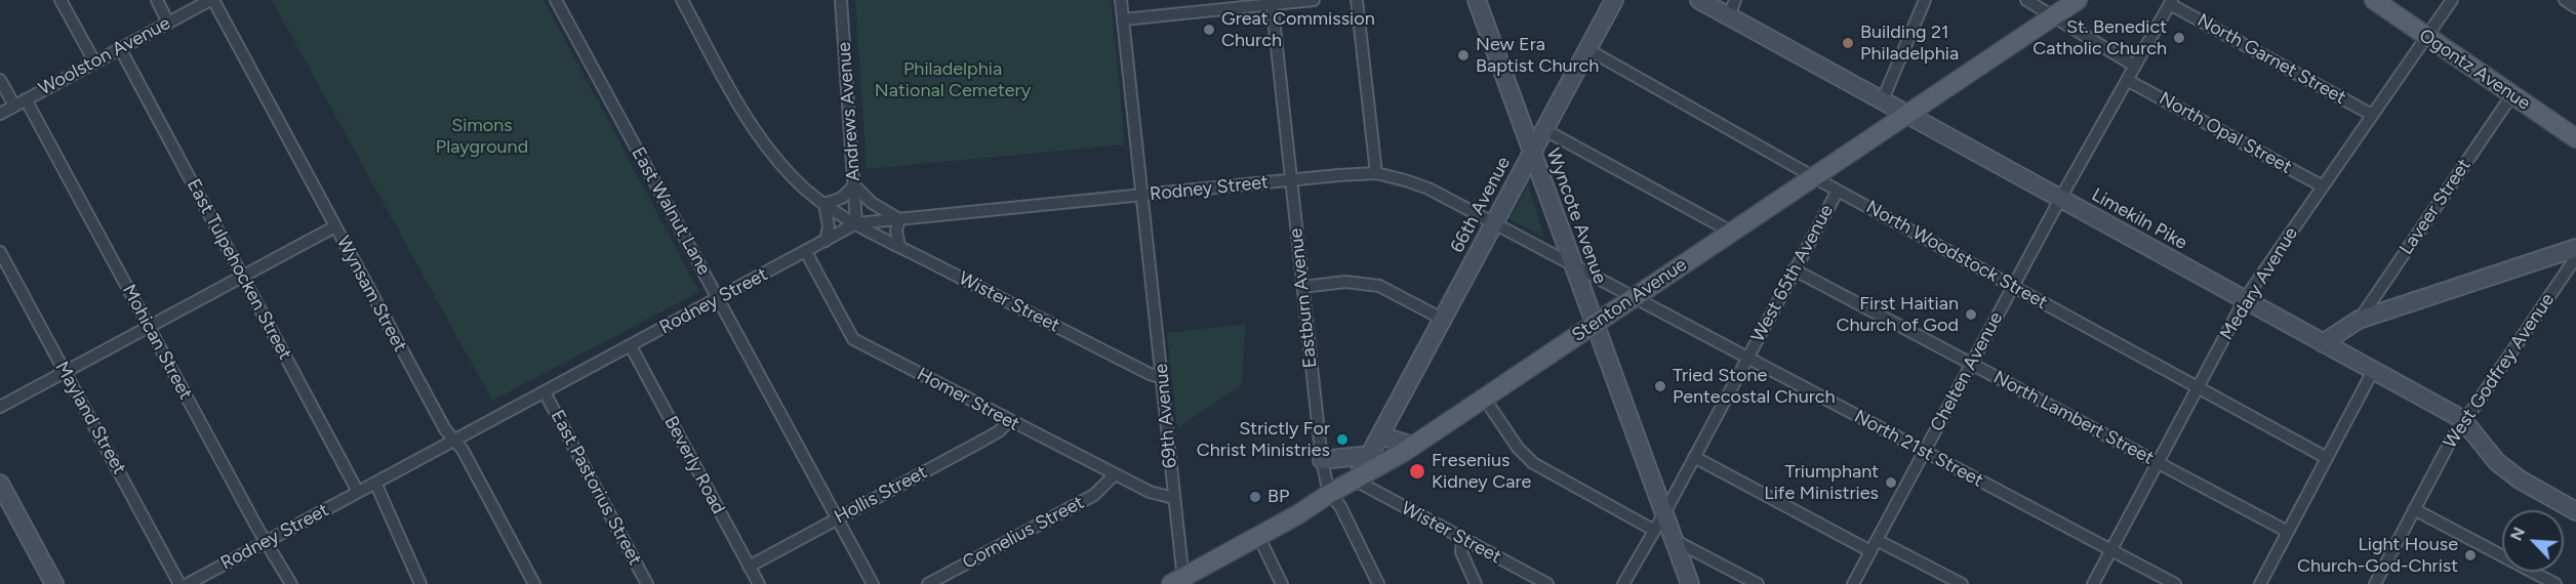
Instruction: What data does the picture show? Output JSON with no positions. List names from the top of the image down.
{
  "streets": {
    "main road": ["Ogontz Avenue", "Stenton Avenue"],
    "street": [
      "Woolston Avenue",
      "North Garnet Street",
      "Andrews Avenue",
      "North Opal Street",
      "Rodney Street",
      "66th Avenue",
      "Laveer Street",
      "East Walnut Lane",
      "Wyncote Avenue",
      "Limekiln Pike",
      "North Woodstock Street",
      "East Tulpehocken Street",
      "West 65th Avenue",
      "Medary Avenue",
      "Wynsam Street",
      "Eastburn Avenue",
      "Wister Street",
      "Mohican Street",
      "West Godfrey Avenue",
      "Chelten Avenue",
      "Homer Street",
      "69th Avenue",
      "Mayland Street",
      "North Lambert Street",
      "North 21st Street",
      "Beverly Road",
      "East Pastorius Street",
      "Hollis Street",
      "Cornelius Street"
    ]
  },
  "crossings": [
    ["Woolston Avenue", "East Tulpehocken Street"],
    ["Woolston Avenue", "Wynsam Street"],
    ["Woolston Avenue", "Mohican Street"],
    ["North Garnet Street", "Medary Avenue"],
    ["North Garnet Street", "Chelten Avenue"],
    ["Ogontz Avenue", "Laveer Street"],
    ["Ogontz Avenue", "Medary Avenue"],
    ["Andrews Avenue", "Rodney Street"],
    ["Andrews Avenue", "Wister Street"],
    ["North Opal Street", "Medary Avenue"],
    ["North Opal Street", "Chelten Avenue"],
    ["Rodney Street", "East Walnut Lane"],
    ["Rodney Street", "East Tulpehocken Street"],
    ["Rodney Street", "Wynsam Street"],
    ["Rodney Street", "Eastburn Avenue"],
    ["Rodney Street", "Wister Street"],
    ["Rodney Street", "Mohican Street"],
    ["Rodney Street", "Homer Street"],
    ["Rodney Street", "69th Avenue"],
    ["Rodney Street", "North 21st Street"],
    ["Rodney Street", "Beverly Road"],
    ["Rodney Street", "East Pastorius Street"],
    ["66th Avenue", "Wyncote Avenue"],
    ["66th Avenue", "North Woodstock Street"],
    ["66th Avenue", "Stenton Avenue"],
    ["66th Avenue", "Wister Street"],
    ["66th Avenue", "North 21st Street"],
    ["East Walnut Lane", "Hollis Street"],
    ["Wyncote Avenue", "West 65th Avenue"],
    ["Wyncote Avenue", "Stenton Avenue"],
    ["Wyncote Avenue", "North 21st Street"],
    ["Limekiln Pike", "Medary Avenue"],
    ["Limekiln Pike", "Stenton Avenue"],
    ["Limekiln Pike", "West Godfrey Avenue"],
    ["Limekiln Pike", "Chelten Avenue"],
    ["North Woodstock Street", "West 65th Avenue"],
    ["North Woodstock Street", "Medary Avenue"],
    ["North Woodstock Street", "Stenton Avenue"],
    ["North Woodstock Street", "Chelten Avenue"],
    ["West 65th Avenue", "North Lambert Street"],
    ["West 65th Avenue", "North 21st Street"],
    ["Medary Avenue", "North Lambert Street"],
    ["Medary Avenue", "North 21st Street"],
    ["Eastburn Avenue", "Stenton Avenue"],
    ["Eastburn Avenue", "North 21st Street"],
    ["Stenton Avenue", "Wister Street"],
    ["Stenton Avenue", "69th Avenue"],
    ["Stenton Avenue", "North 21st Street"],
    ["Wister Street", "69th Avenue"],
    ["Chelten Avenue", "North Lambert Street"],
    ["Chelten Avenue", "North 21st Street"],
    ["Homer Street", "69th Avenue"],
    ["Homer Street", "Hollis Street"],
    ["Homer Street", "Cornelius Street"],
    ["Beverly Road", "Hollis Street"]
  ],
  "parks": ["Philadelphia National Cemetery", "Simons Playground"],
  "places": [
    "Great Commission Church",
    "St. Benedict Catholic Church",
    "Building 21 Philadelphia",
    "New Era Baptist Church",
    "First Haitian Church of God",
    "Tried Stone Pentecostal Church",
    "Strictly For Christ Ministries",
    "Fresenius Kidney Care",
    "Triumphant Life Ministries",
    "BP",
    "Light House Church-God-Christ"
  ],
  "north": "top left"
}
